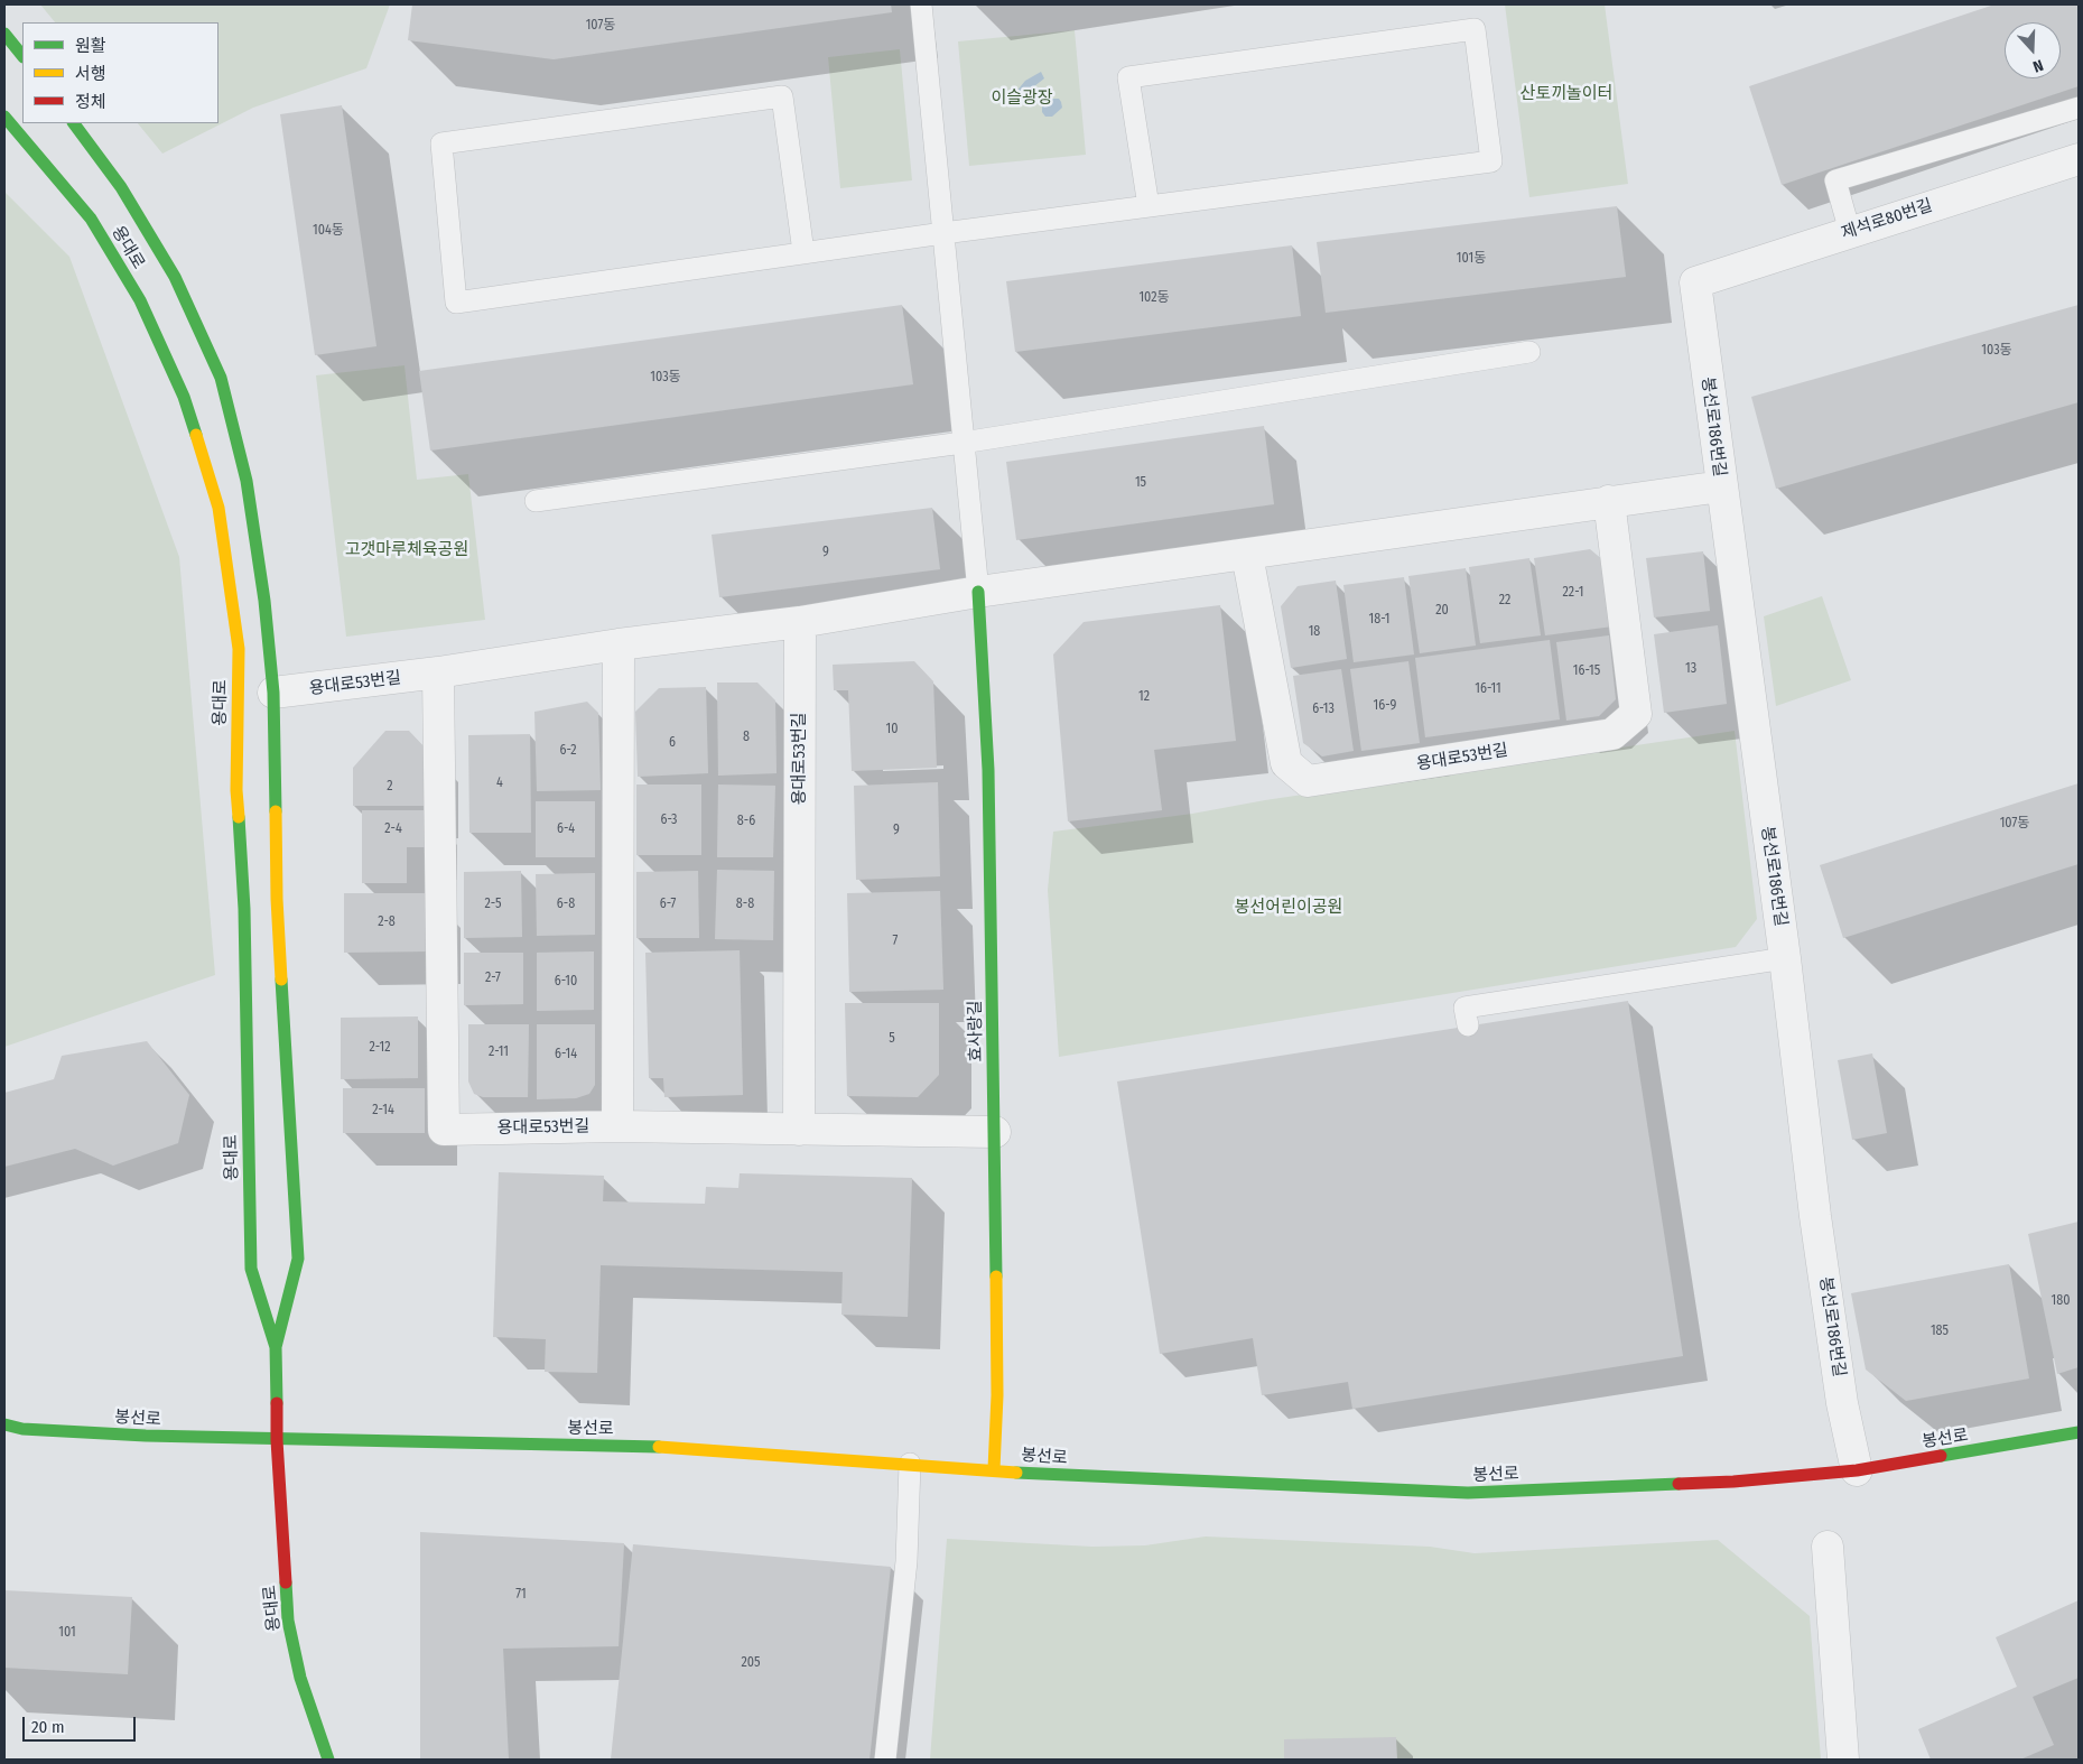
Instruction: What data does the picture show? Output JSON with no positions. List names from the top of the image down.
{
  "streets": {
    "street": [
      "제석로80번길",
      "용대로",
      "봉선로186번길",
      "용대로53번길",
      "효사랑길",
      "봉선로"
    ]
  },
  "crossings": [
    ["제석로80번길", "봉선로186번길"],
    ["용대로", "용대로53번길"],
    ["용대로", "봉선로"],
    ["봉선로186번길", "용대로53번길"],
    ["봉선로186번길", "봉선로"],
    ["용대로53번길", "효사랑길"],
    ["효사랑길", "봉선로"]
  ],
  "parks": [
    "산토끼놀이터",
    "이슬광장",
    "고갯마루체육공원",
    "봉선어린이공원"
  ],
  "house_numbers": [
    "107동",
    "104동",
    "101동",
    "102동",
    "103동",
    "103동",
    "15",
    "9",
    "22-1",
    "22",
    "20",
    "18-1",
    "18",
    "13",
    "16-15",
    "16-11",
    "12",
    "16-9",
    "6-13",
    "10",
    "8",
    "6",
    "6-2",
    "4",
    "2",
    "6-3",
    "8-6",
    "107동",
    "2-4",
    "6-4",
    "9",
    "2-5",
    "6-8",
    "6-7",
    "8-8",
    "2-8",
    "7",
    "2-7",
    "6-10",
    "5",
    "2-12",
    "2-11",
    "6-14",
    "2-14",
    "180",
    "185",
    "71",
    "101",
    "205"
  ],
  "legend": ["원활", "서행", "정체"],
  "scale_bar": "20 m",
  "north": "bottom"
}
